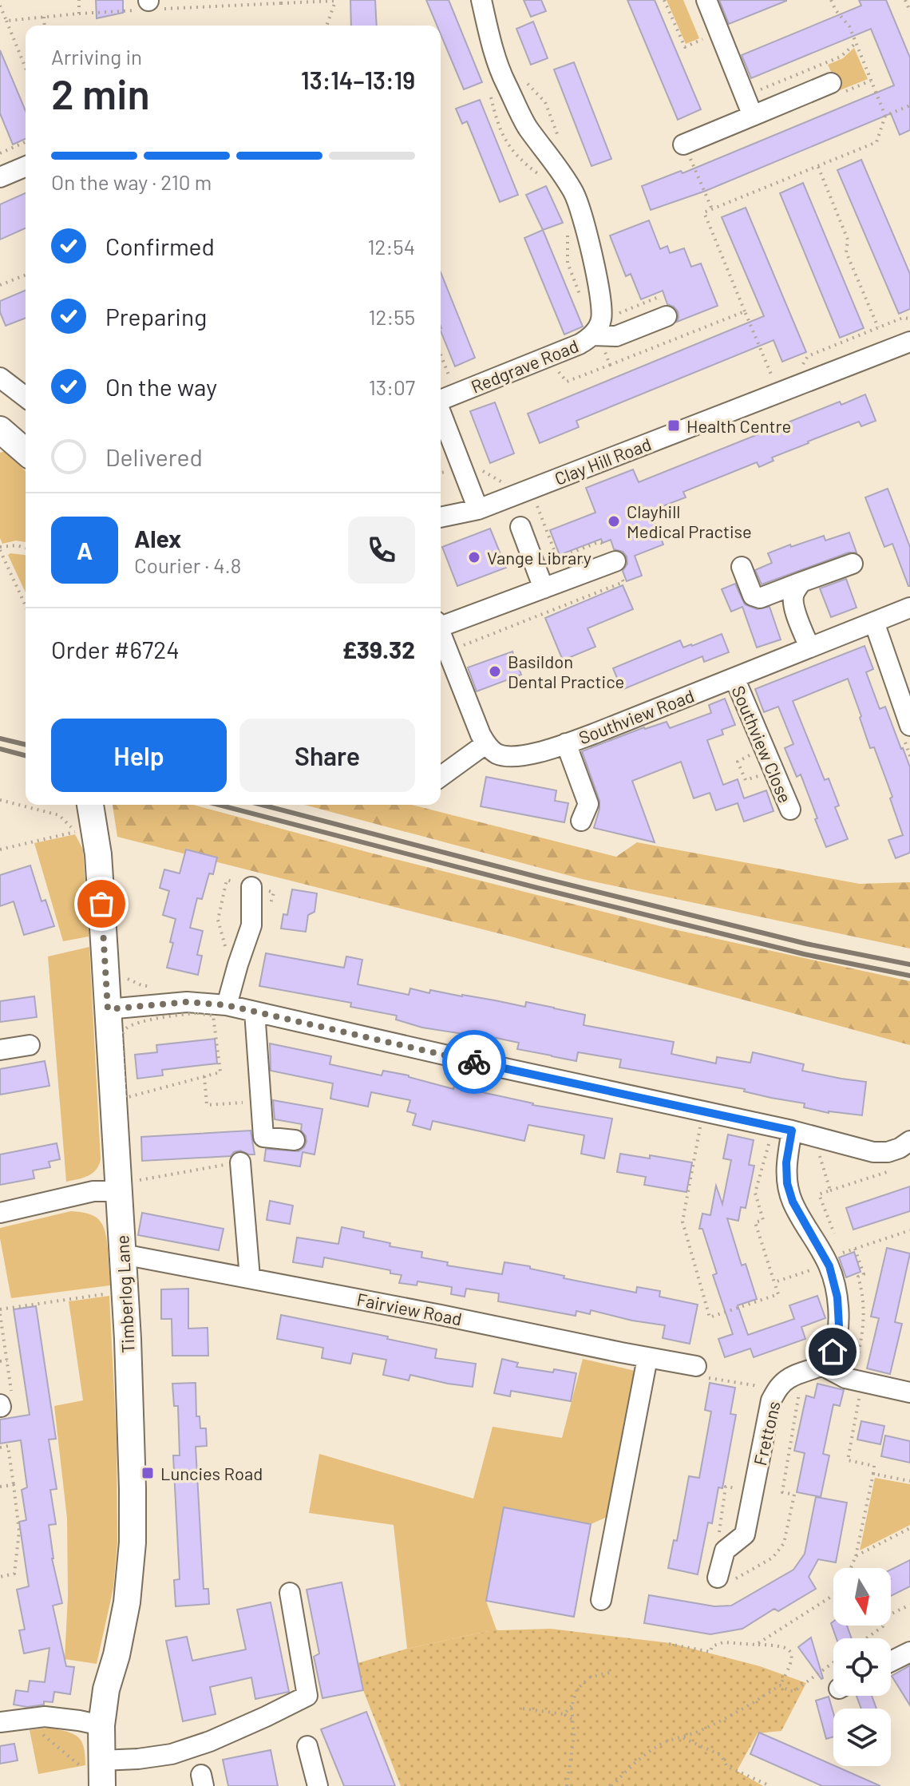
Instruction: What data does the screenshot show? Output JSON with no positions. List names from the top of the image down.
{
  "streets": {
    "main road": ["Timberlog Lane"],
    "street": [
      "Redgrave Road",
      "Clay Hill Road",
      "Southview Road",
      "Southview Close",
      "Fairview Road",
      "Frettons"
    ]
  },
  "crossings": [
    ["Southview Road", "Southview Close"],
    ["Timberlog Lane", "Fairview Road"]
  ],
  "places": {
    "transit": ["Health Centre", "Luncies Road"],
    "other": ["Clayhill Medical Practise", "Vange Library", "Basildon Dental Practice"]
  },
  "north": "bottom",
  "page": {
    "heading": ["2 min", "Arriving in", "13:14–13:19"],
    "panel": [
      "Alex",
      "Courier · 4.8",
      "Order #6724",
      "£39.32"
    ],
    "bar": "On the way · 210 m",
    "list": [
      ["Confirmed", "12:54"],
      ["Preparing", "12:55"],
      ["On the way", "13:07"],
      "Delivered"
    ],
    "round": "A",
    "buttons": ["Help", "Share"]
  }
}
